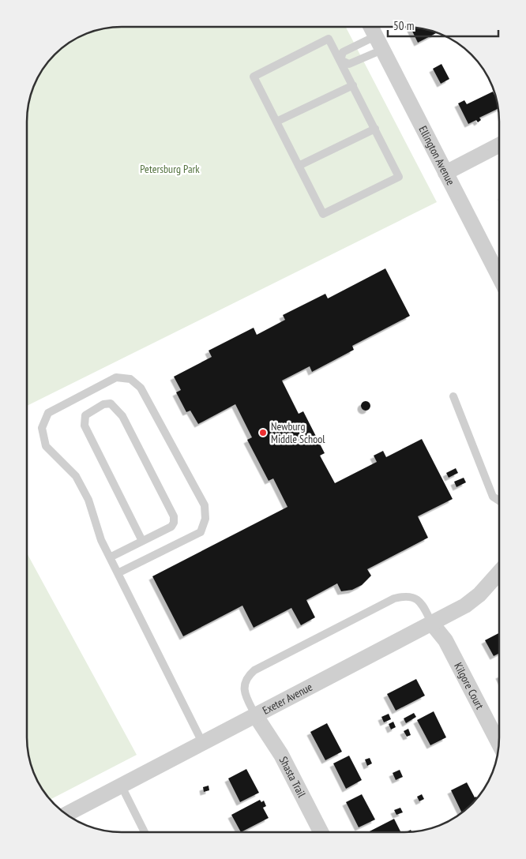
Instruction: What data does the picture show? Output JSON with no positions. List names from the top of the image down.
{
  "streets": {
    "street": [
      "Ellington Avenue",
      "Kilgore Court",
      "Exeter Avenue",
      "Shasta Trail"
    ]
  },
  "crossings": [
    ["Kilgore Court", "Exeter Avenue"],
    ["Exeter Avenue", "Shasta Trail"]
  ],
  "parks": ["Petersburg Park"],
  "places": ["Newburg Middle School"],
  "scale_bar": "50 m"
}
